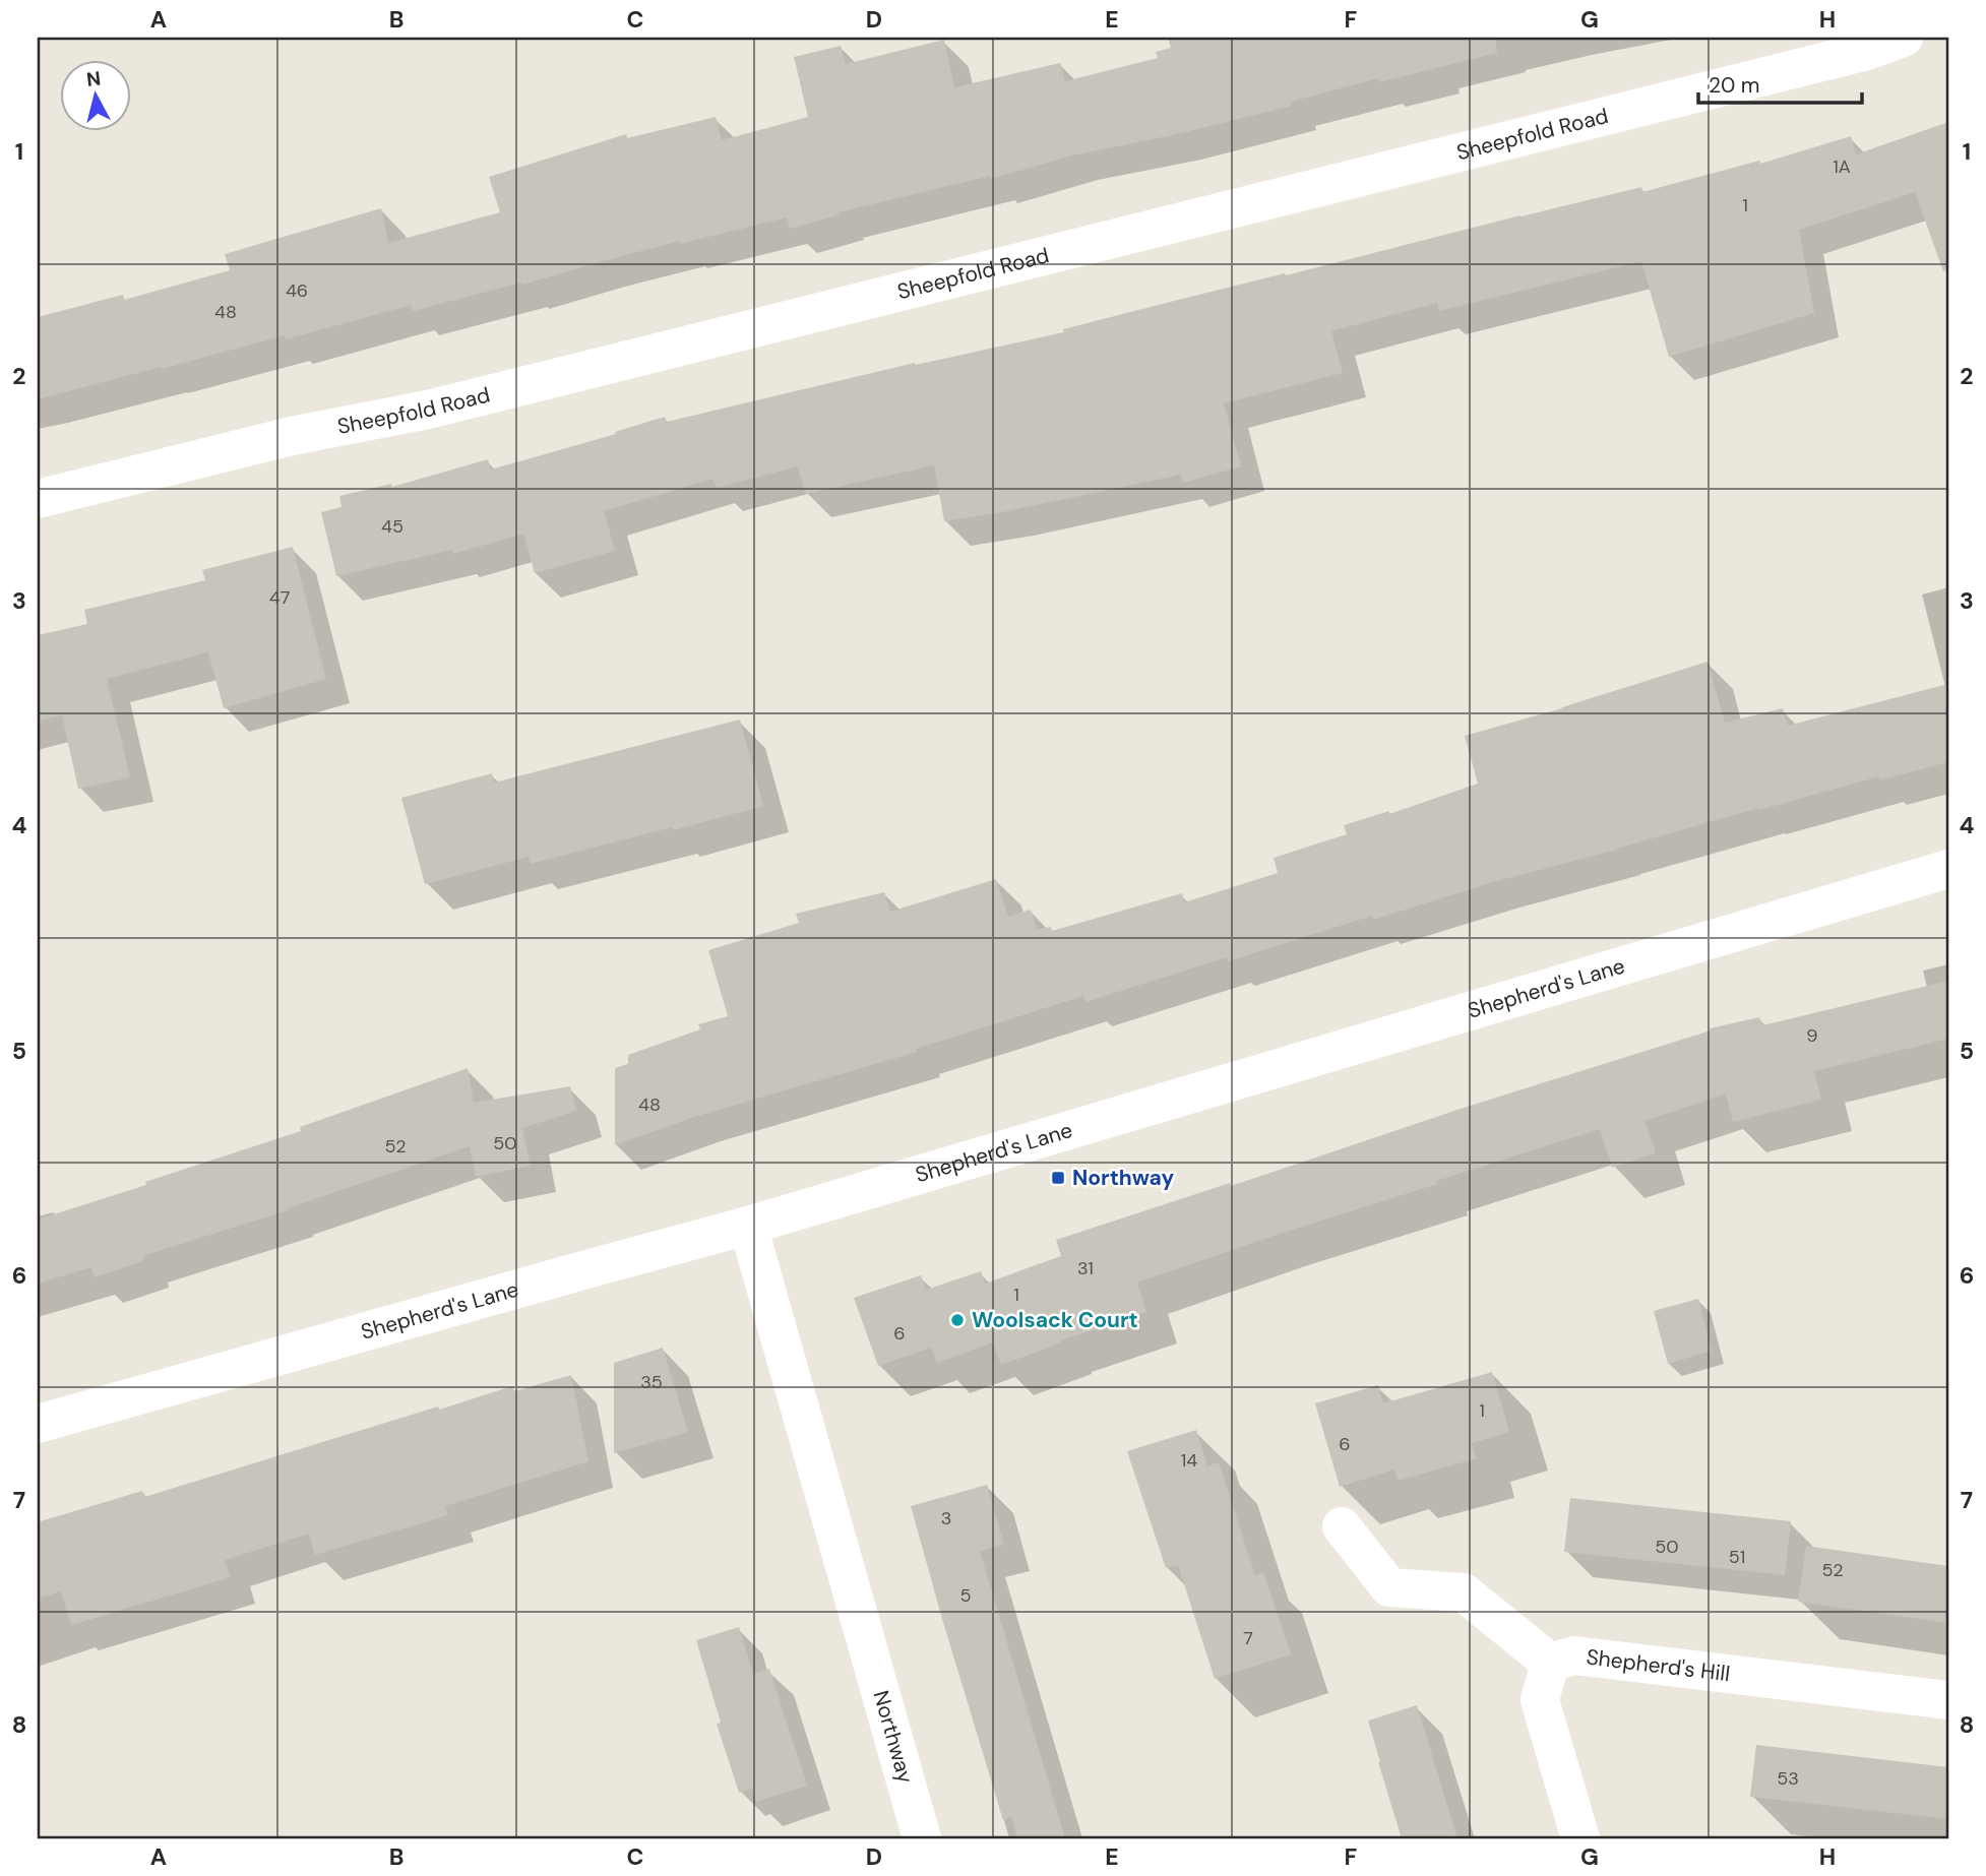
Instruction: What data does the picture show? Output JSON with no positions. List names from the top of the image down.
{
  "streets": {
    "street": [
      "Sheepfold Road",
      "Shepherd's Lane",
      "Shepherd's Hill",
      "Northway"
    ]
  },
  "crossings": [
    ["Shepherd's Lane", "Northway"]
  ],
  "places": {
    "transit": ["Northway"],
    "other": ["Woolsack Court"]
  },
  "house_numbers": [
    "1A",
    "1",
    "46",
    "48",
    "45",
    "47",
    "9",
    "48",
    "50",
    "52",
    "31",
    "1",
    "6",
    "35",
    "1",
    "6",
    "14",
    "3",
    "50",
    "51",
    "52",
    "5",
    "7",
    "53"
  ],
  "scale_bar": "20 m",
  "north": "top",
  "grid": {
    "columns": [
      "A",
      "B",
      "C",
      "D",
      "E",
      "F",
      "G",
      "H"
    ],
    "rows": [
      "1",
      "2",
      "3",
      "4",
      "5",
      "6",
      "7",
      "8"
    ]
  }
}
